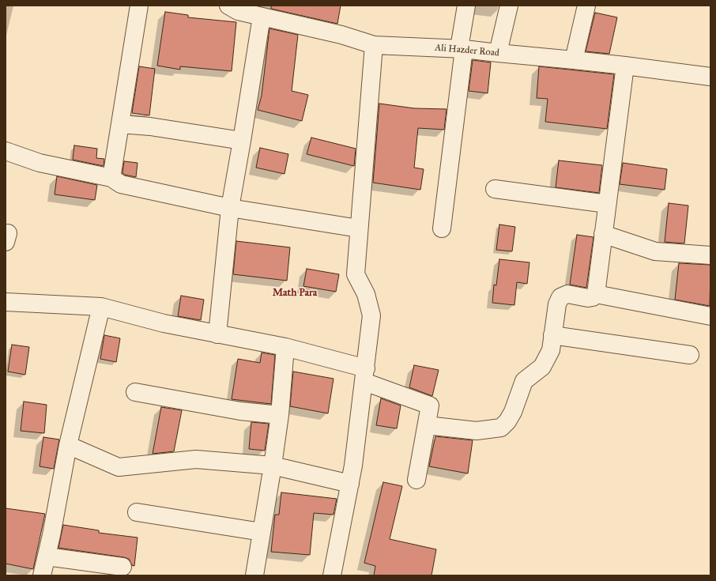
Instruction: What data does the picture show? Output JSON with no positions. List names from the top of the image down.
{
  "streets": {
    "street": ["Ali Hazder Road"]
  },
  "districts": ["Math Para"]
}
